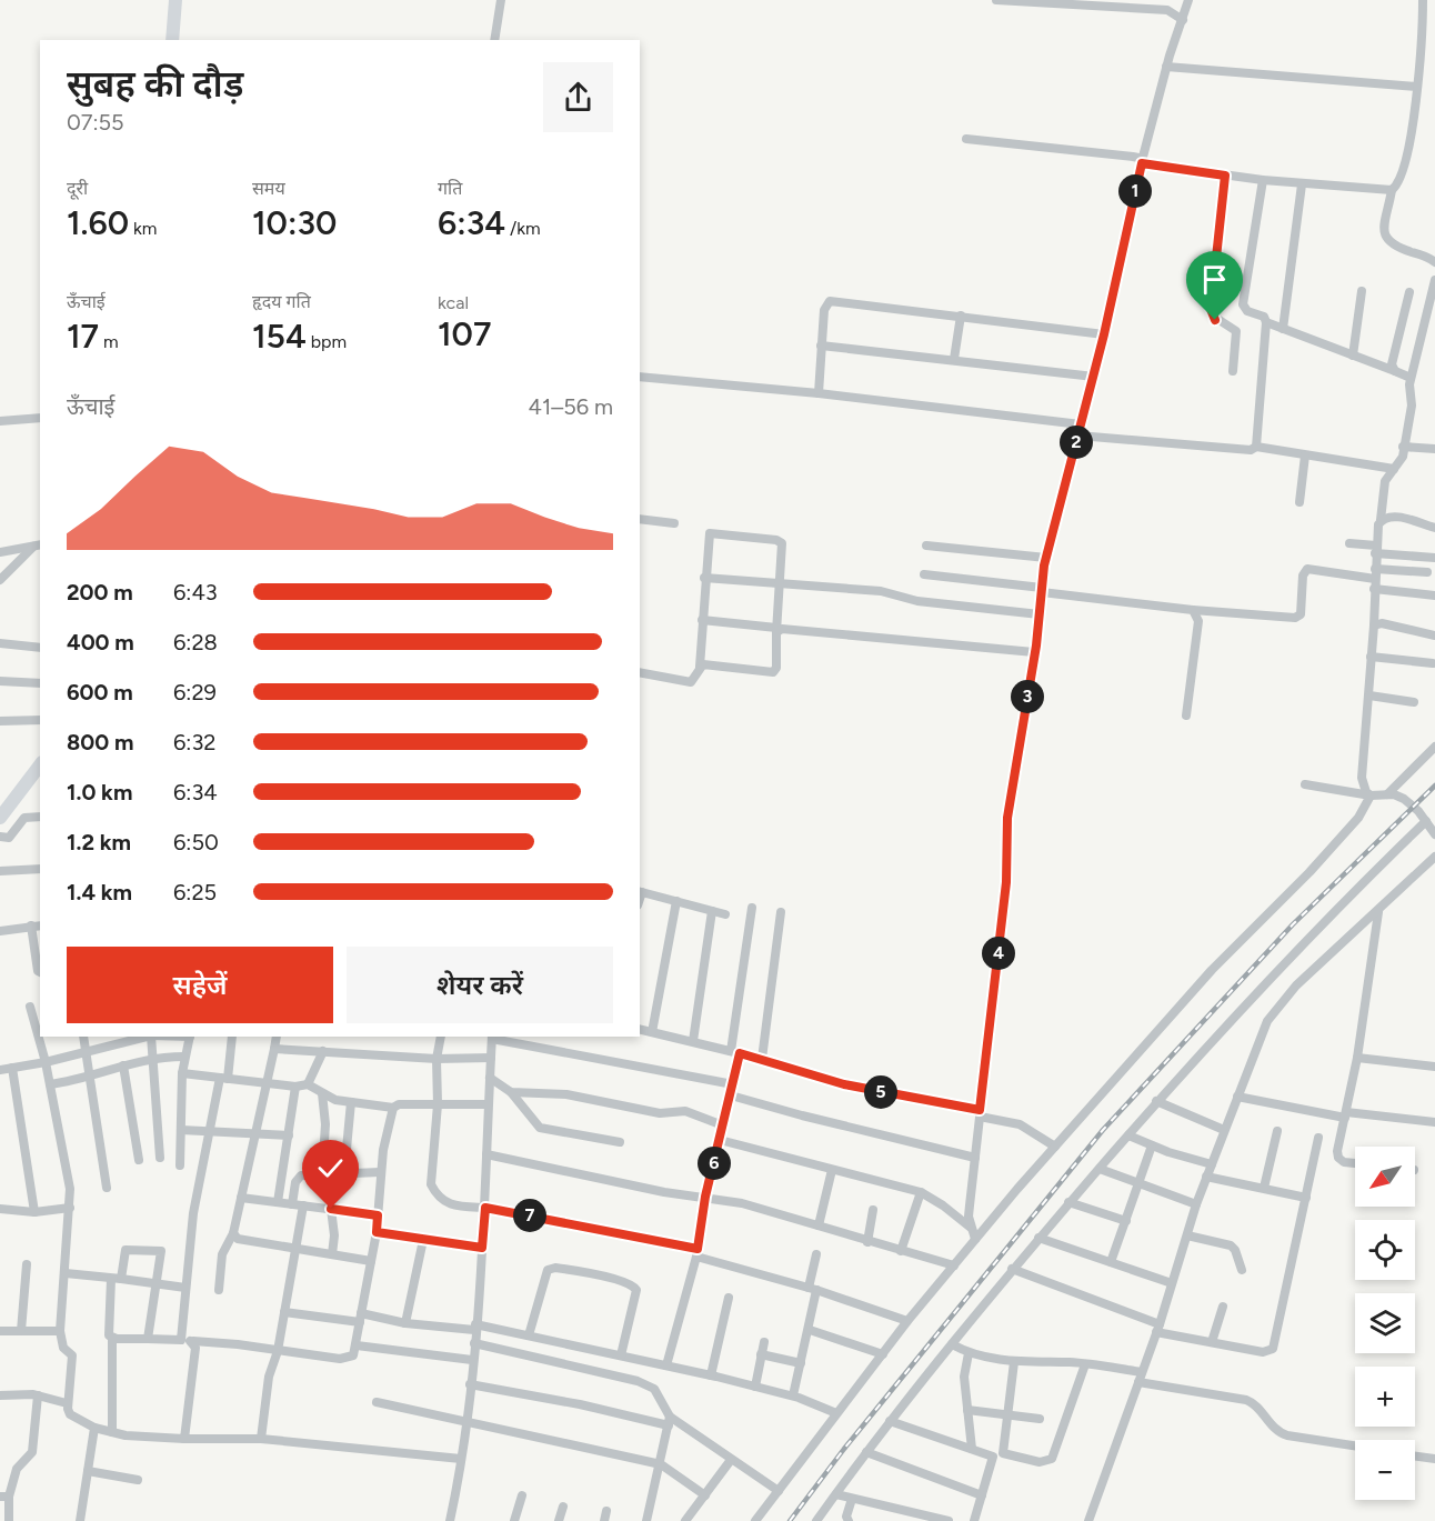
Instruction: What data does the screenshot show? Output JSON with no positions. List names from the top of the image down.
{
  "north": "bottom left",
  "page": {
    "heading": ["सुबह की दौड़", "07:55"],
    "stats": [
      ["दूरी", "1.60 km"],
      ["समय", "10:30"],
      ["गति", "6:34 /km"],
      ["ऊँचाई", "17 m"],
      ["हृदय गति", "154 bpm"],
      ["kcal", "107"]
    ],
    "pins": [
      "1",
      "2",
      "3",
      "4",
      "5",
      "6",
      "7"
    ],
    "chart": ["ऊँचाई", "41–56 m"],
    "list": [
      {
        "name": "200 m",
        "note": "6:43"
      },
      {
        "name": "400 m",
        "note": "6:28"
      },
      {
        "name": "600 m",
        "note": "6:29"
      },
      {
        "name": "800 m",
        "note": "6:32"
      },
      {
        "name": "1.0 km",
        "note": "6:34"
      },
      {
        "name": "1.2 km",
        "note": "6:50"
      },
      {
        "name": "1.4 km",
        "note": "6:25"
      }
    ],
    "buttons": ["सहेजें", "शेयर करें"],
    "map_buttons": ["+", "−"]
  }
}
